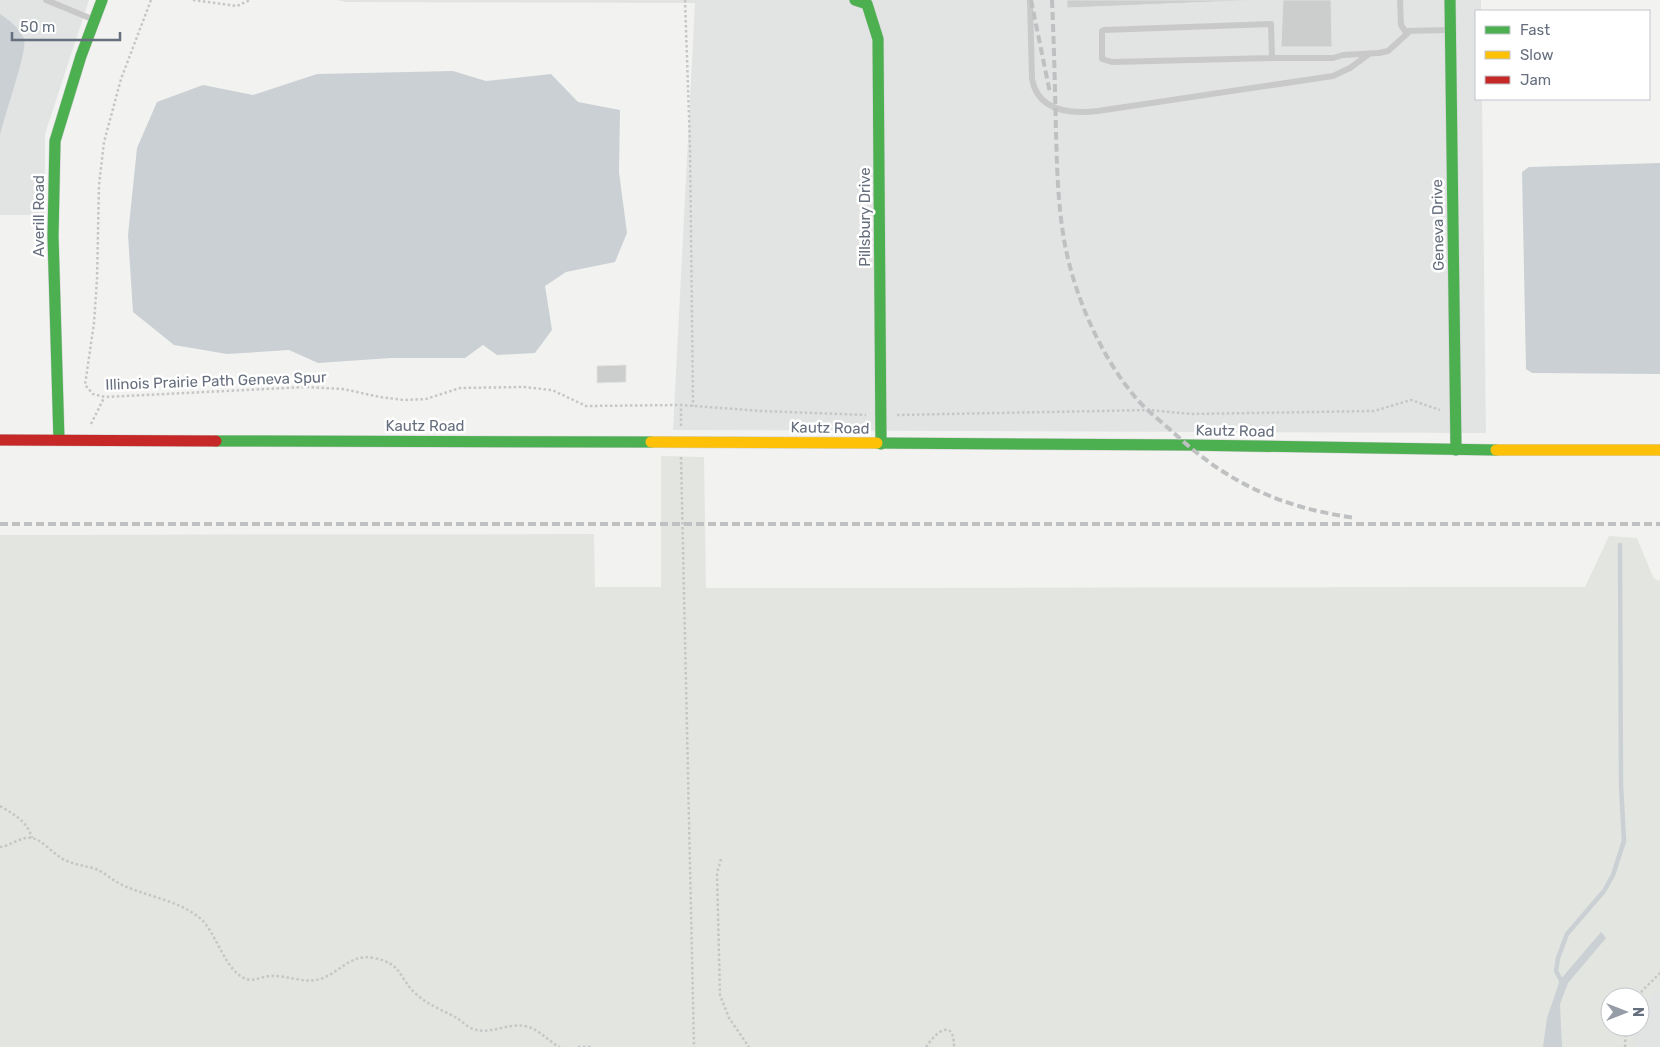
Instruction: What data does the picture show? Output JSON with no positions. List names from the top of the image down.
{
  "streets": {
    "street": [
      "Averill Road",
      "Pillsbury Drive",
      "Geneva Drive",
      "Kautz Road"
    ],
    "path": ["Illinois Prairie Path Geneva Spur"]
  },
  "crossings": [
    ["Averill Road", "Kautz Road"],
    ["Pillsbury Drive", "Kautz Road"],
    ["Geneva Drive", "Kautz Road"]
  ],
  "legend": ["Fast", "Slow", "Jam"],
  "scale_bar": "50 m",
  "north": "right"
}
